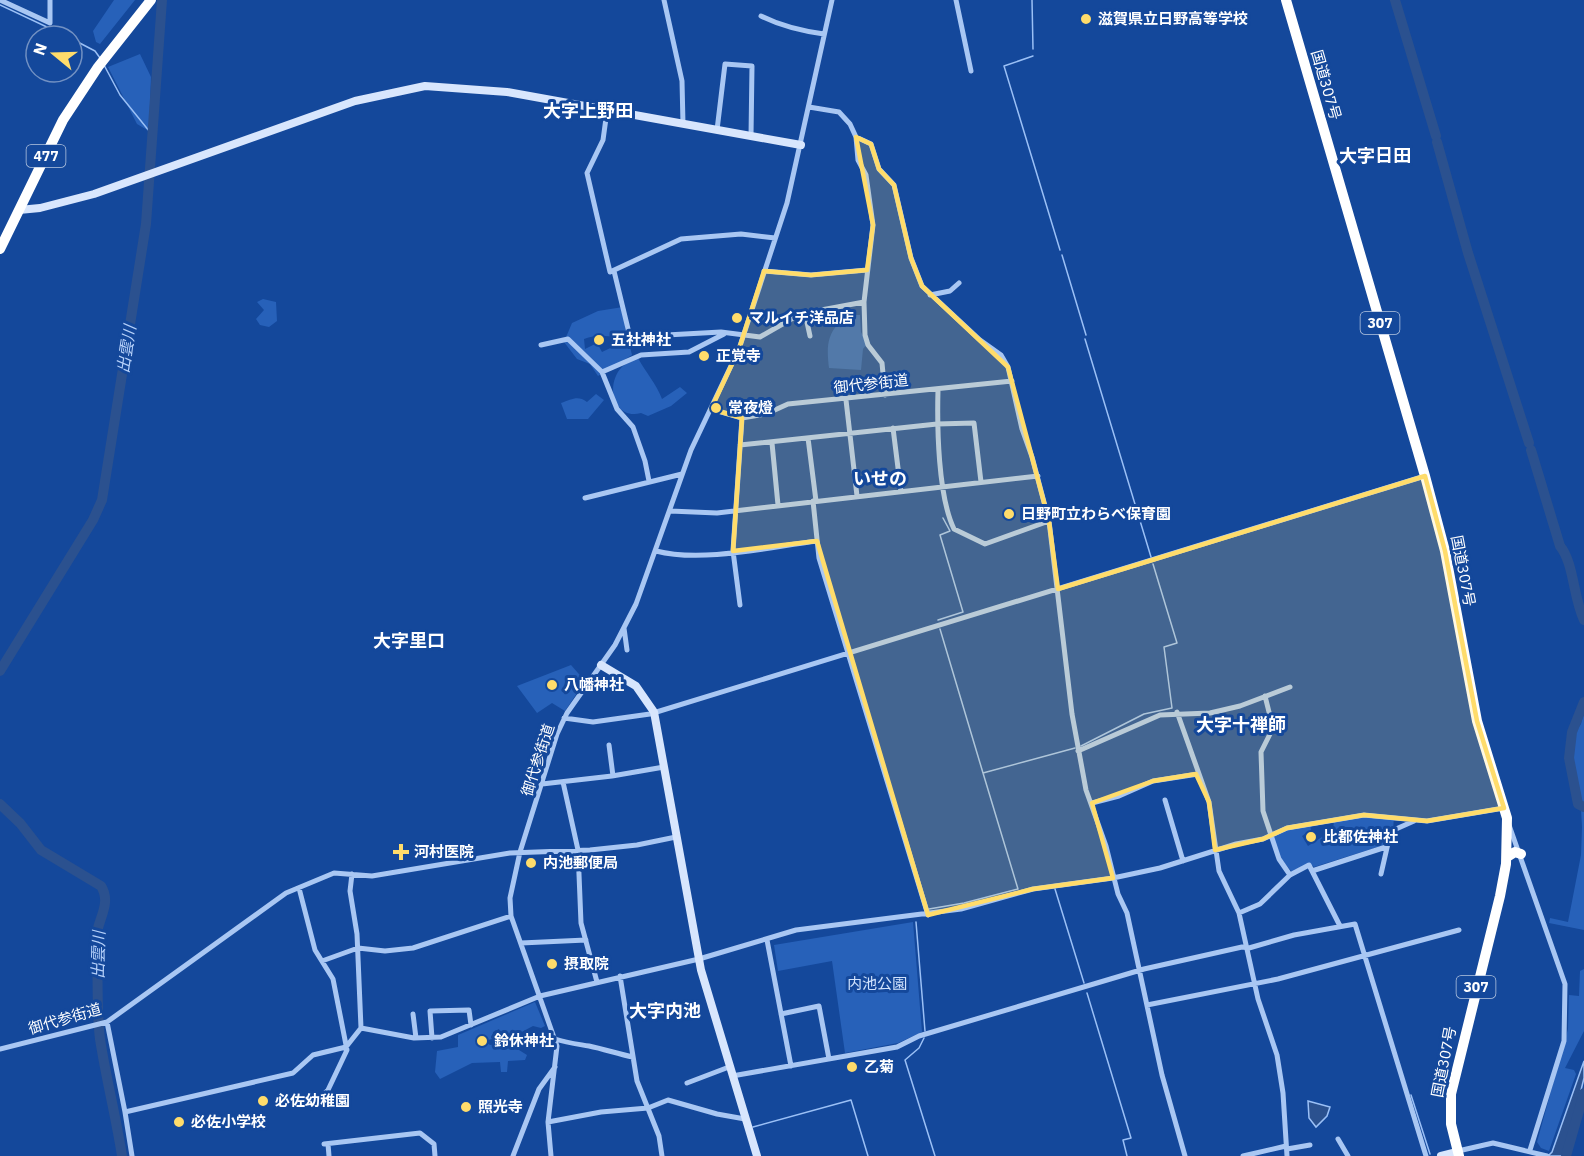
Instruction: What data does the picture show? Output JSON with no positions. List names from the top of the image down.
{
  "streets": {
    "highway": ["国道307号", "477", "307"],
    "street": ["御代参街道"]
  },
  "districts": [
    "大字上野田",
    "大字日田",
    "いせの",
    "大字里口",
    "大字十禅師",
    "大字内池"
  ],
  "water": ["出雲川"],
  "parks": ["内池公園"],
  "places": {
    "other": [
      "滋賀県立日野高等学校",
      "マルイチ洋品店",
      "五社神社",
      "正覚寺",
      "常夜燈",
      "日野町立わらべ保育園",
      "八幡神社",
      "比都佐神社",
      "内池郵便局",
      "摂取院",
      "鈴休神社",
      "乙菊",
      "必佐幼稚園",
      "照光寺",
      "必佐小学校"
    ],
    "health": ["河村医院"]
  },
  "north": "left"
}
